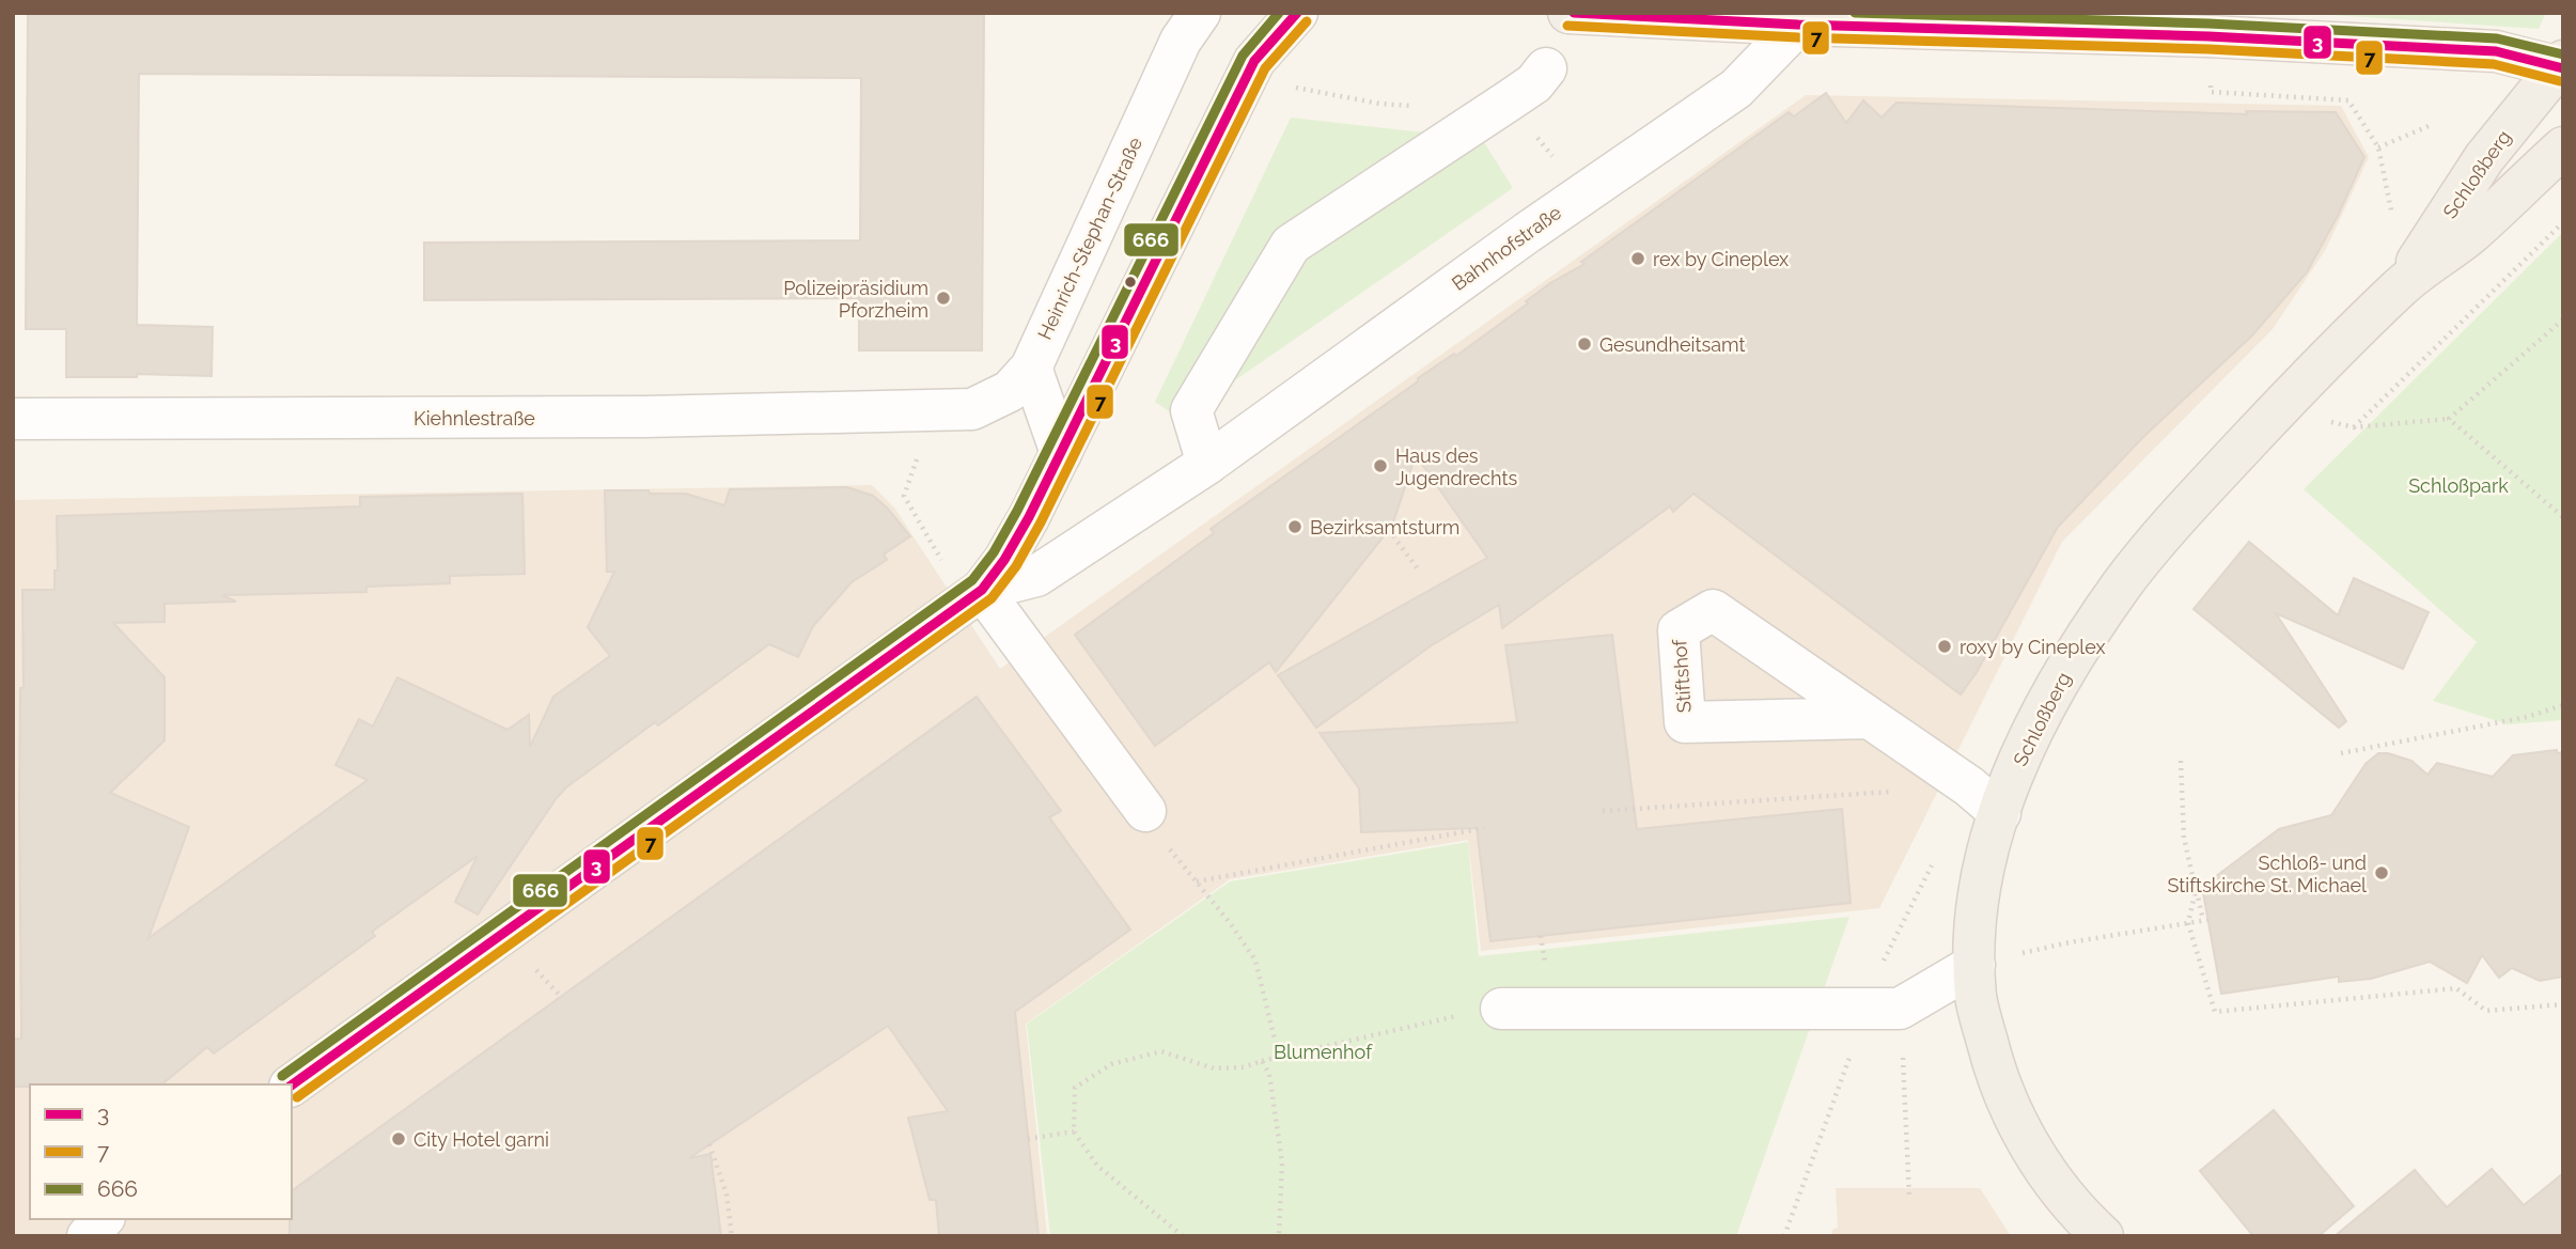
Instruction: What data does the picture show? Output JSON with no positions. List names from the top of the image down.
{
  "streets": {
    "main road": ["Schloßberg"],
    "street": ["Heinrich-Stephan-Straße", "Bahnhofstraße", "Kiehnlestraße"]
  },
  "crossings": [
    ["Heinrich-Stephan-Straße", "Kiehnlestraße"]
  ],
  "parks": ["Schloßpark", "Blumenhof"],
  "places": [
    "rex by Cineplex",
    "Polizeipräsidium Pforzheim",
    "Gesundheitsamt",
    "Haus des Jugendrechts",
    "Bezirksamtsturm",
    "roxy by Cineplex",
    "Schloß- und Stiftskirche St. Michael",
    "City Hotel garni"
  ],
  "lines": ["transit line 3", "transit line 666", "transit line 7"],
  "legend": ["3", "7", "666"]
}
